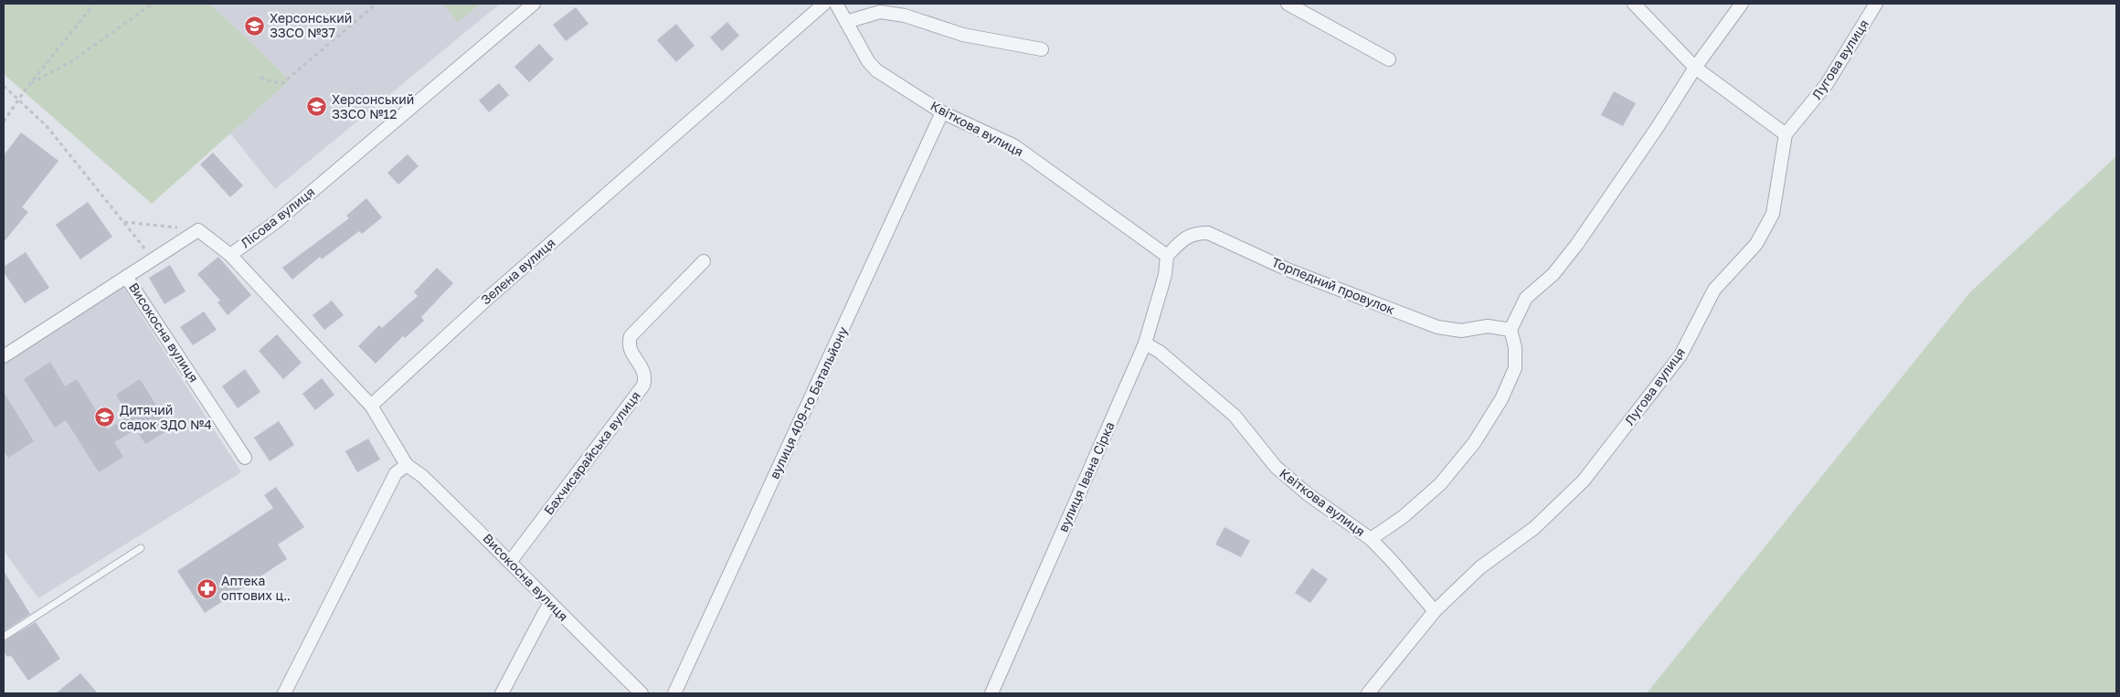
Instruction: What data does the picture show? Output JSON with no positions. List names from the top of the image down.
{
  "streets": {
    "street": [
      "Лугова вулиця",
      "Квіткова вулиця",
      "Лісова вулиця",
      "Зелена вулиця",
      "Торпедний провулок",
      "Високосна вулиця",
      "вулиця 409-го Батальйону",
      "Бахчисарайська вулиця",
      "вулиця Івана Сірка"
    ]
  },
  "crossings": [
    ["Лугова вулиця", "Квіткова вулиця"],
    ["Квіткова вулиця", "Торпедний провулок"],
    ["Квіткова вулиця", "вулиця 409-го Батальйону"],
    ["Квіткова вулиця", "вулиця Івана Сірка"],
    ["Зелена вулиця", "Високосна вулиця"],
    ["Торпедний провулок", "вулиця Івана Сірка"],
    ["Високосна вулиця", "Бахчисарайська вулиця"]
  ],
  "places": {
    "school or university": ["Херсонський ЗЗСО №37", "Херсонський ЗЗСО №12", "Дитячий садок ЗДО №4"],
    "pharmacy": ["Аптека оптових ц‥"]
  }
}
